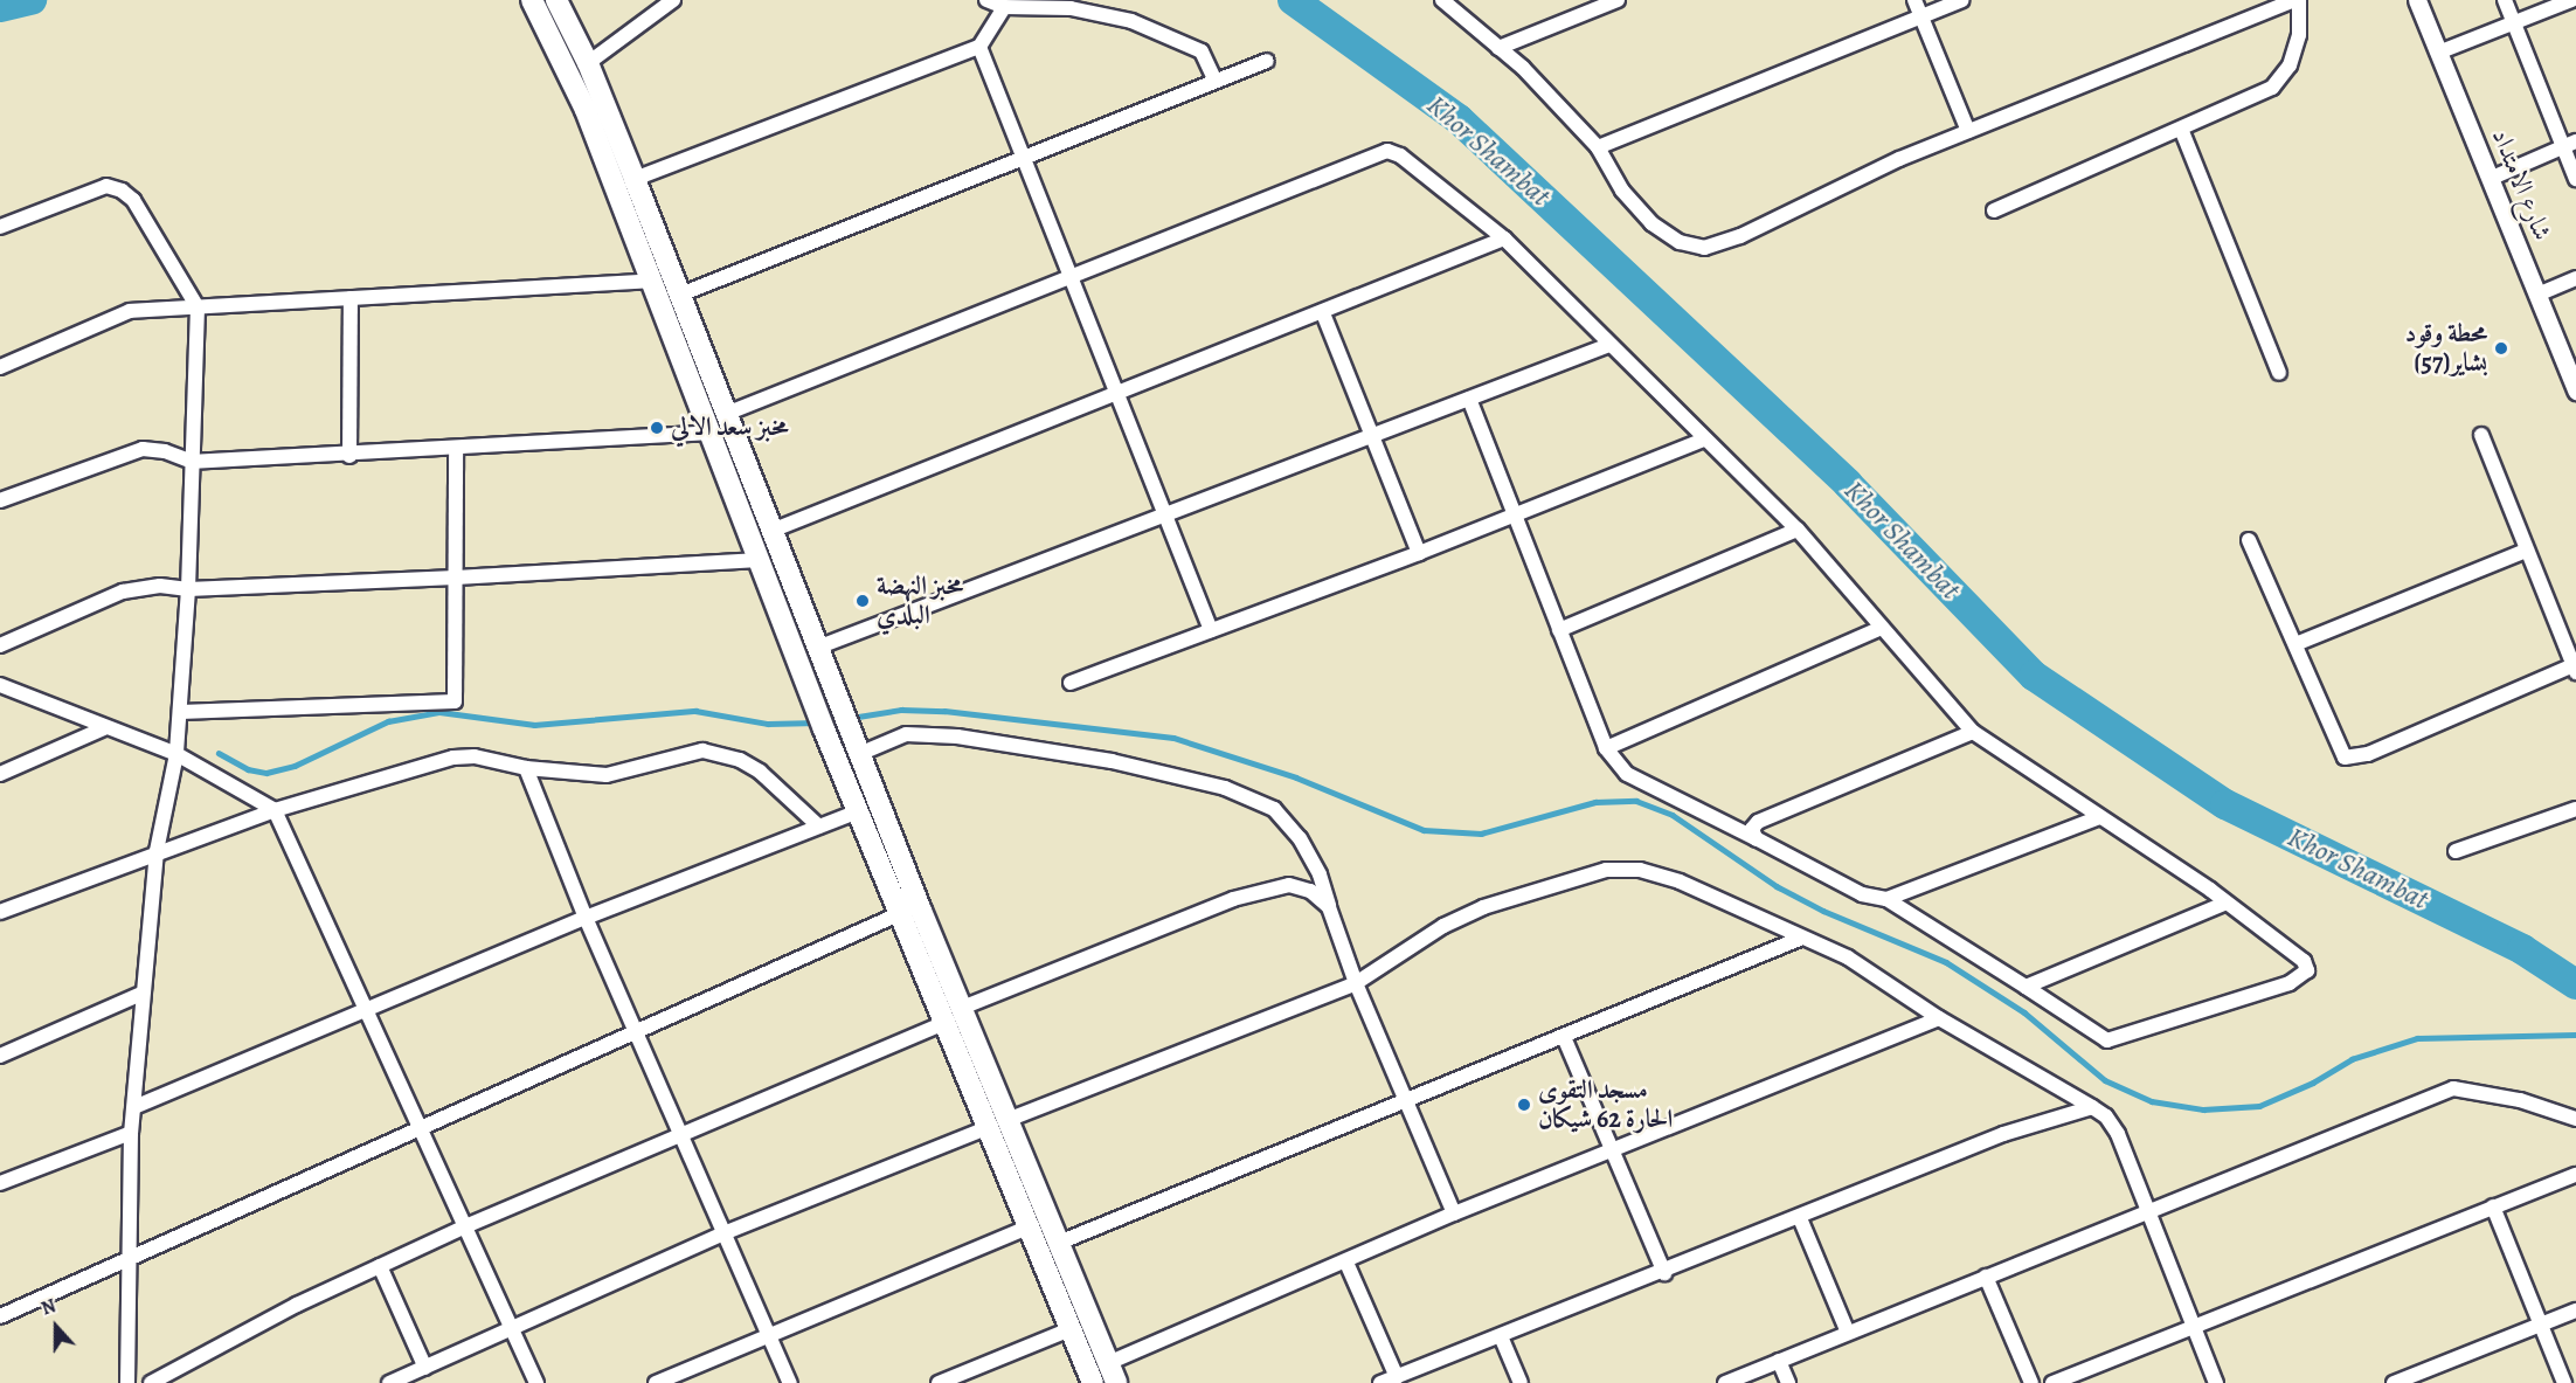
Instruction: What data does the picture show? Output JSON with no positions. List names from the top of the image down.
{
  "streets": {
    "street": ["شارع الامتداد"]
  },
  "water": ["Khor Shambat"],
  "places": [
    "محطة وقود بشاير(57)",
    "مخبز سعد الالي",
    "مخبز النهضة البلدي",
    "مسجد التقوى الحارة 62 شيكان"
  ],
  "north": "top"
}
